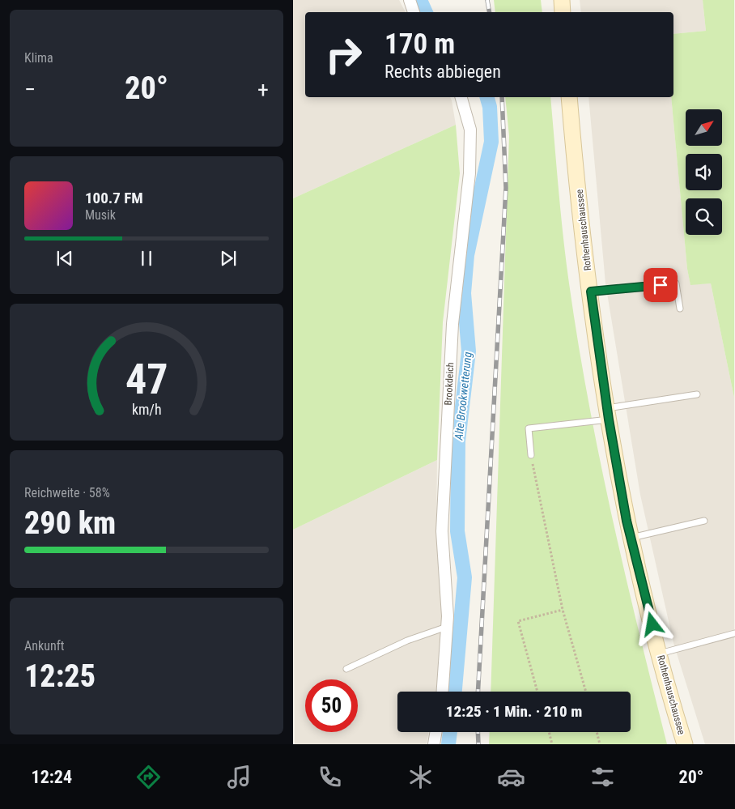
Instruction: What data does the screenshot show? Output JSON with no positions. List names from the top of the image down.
{
  "streets": {
    "main road": ["Rothenhauschaussee"],
    "street": ["Brookdeich"]
  },
  "water": ["Alte Brookwetterung"],
  "north": "top right",
  "page": {
    "tile": [
      "Klima",
      ["Reichweite · 58%", "290 km"],
      ["Ankunft", "12:25"]
    ],
    "turn": ["170 m", "Rechts abbiegen"],
    "heat": ["−", "20°", "+"],
    "song": ["100.7 FM", "Musik"],
    "limit": "50",
    "trip": "12:25 · 1 Min. · 210 m",
    "tabs": ["12:24", "20°"],
    "gauge": ["47", "km/h"]
  }
}
